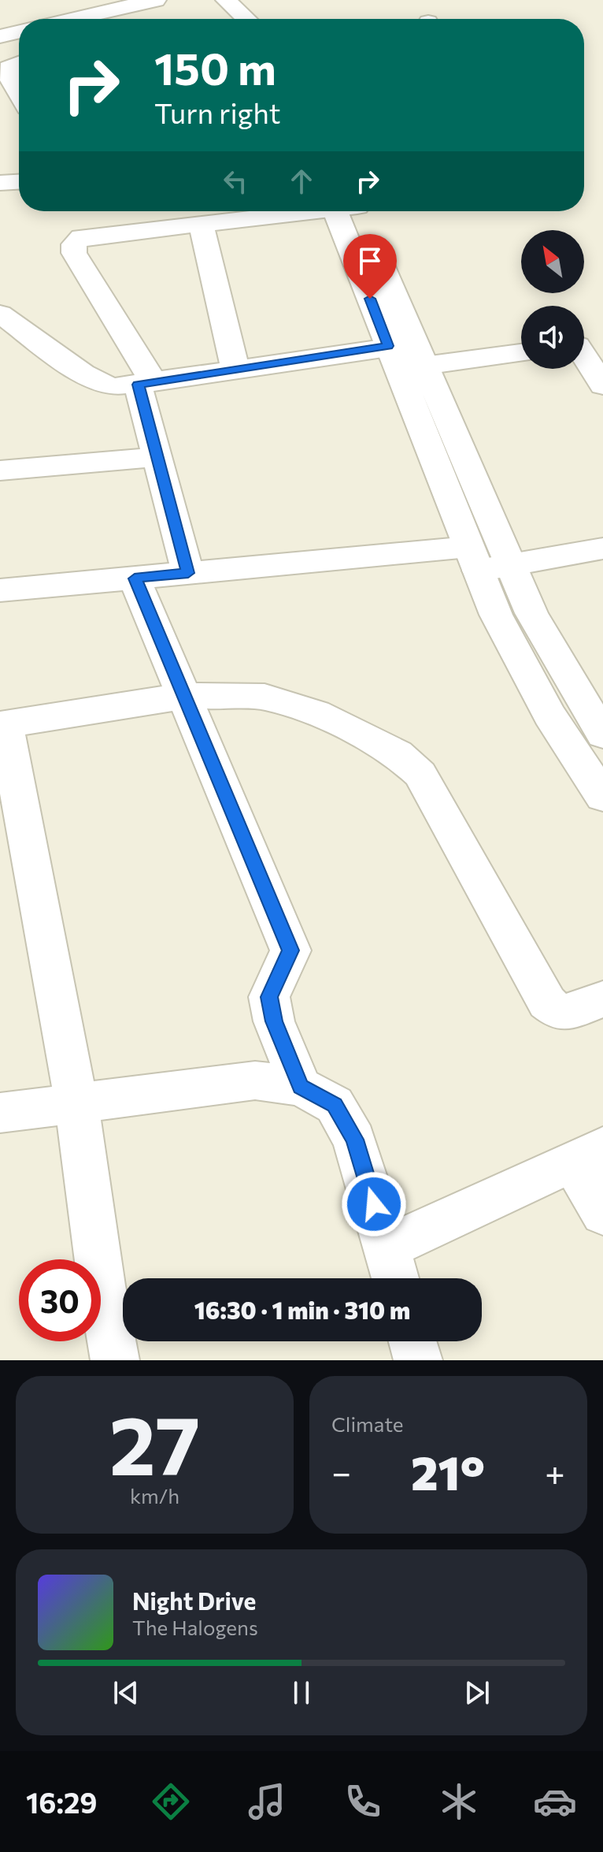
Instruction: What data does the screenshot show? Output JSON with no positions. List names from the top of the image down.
{
  "north": "top left",
  "page": {
    "turn": ["150 m", "Turn right"],
    "limit": "30",
    "trip": "16:30 · 1 min · 310 m",
    "tile": [
      ["27", "km/h"],
      "Climate"
    ],
    "heat": ["−", "21°", "+"],
    "song": ["Night Drive", "The Halogens"],
    "tabs": "16:29"
  }
}
